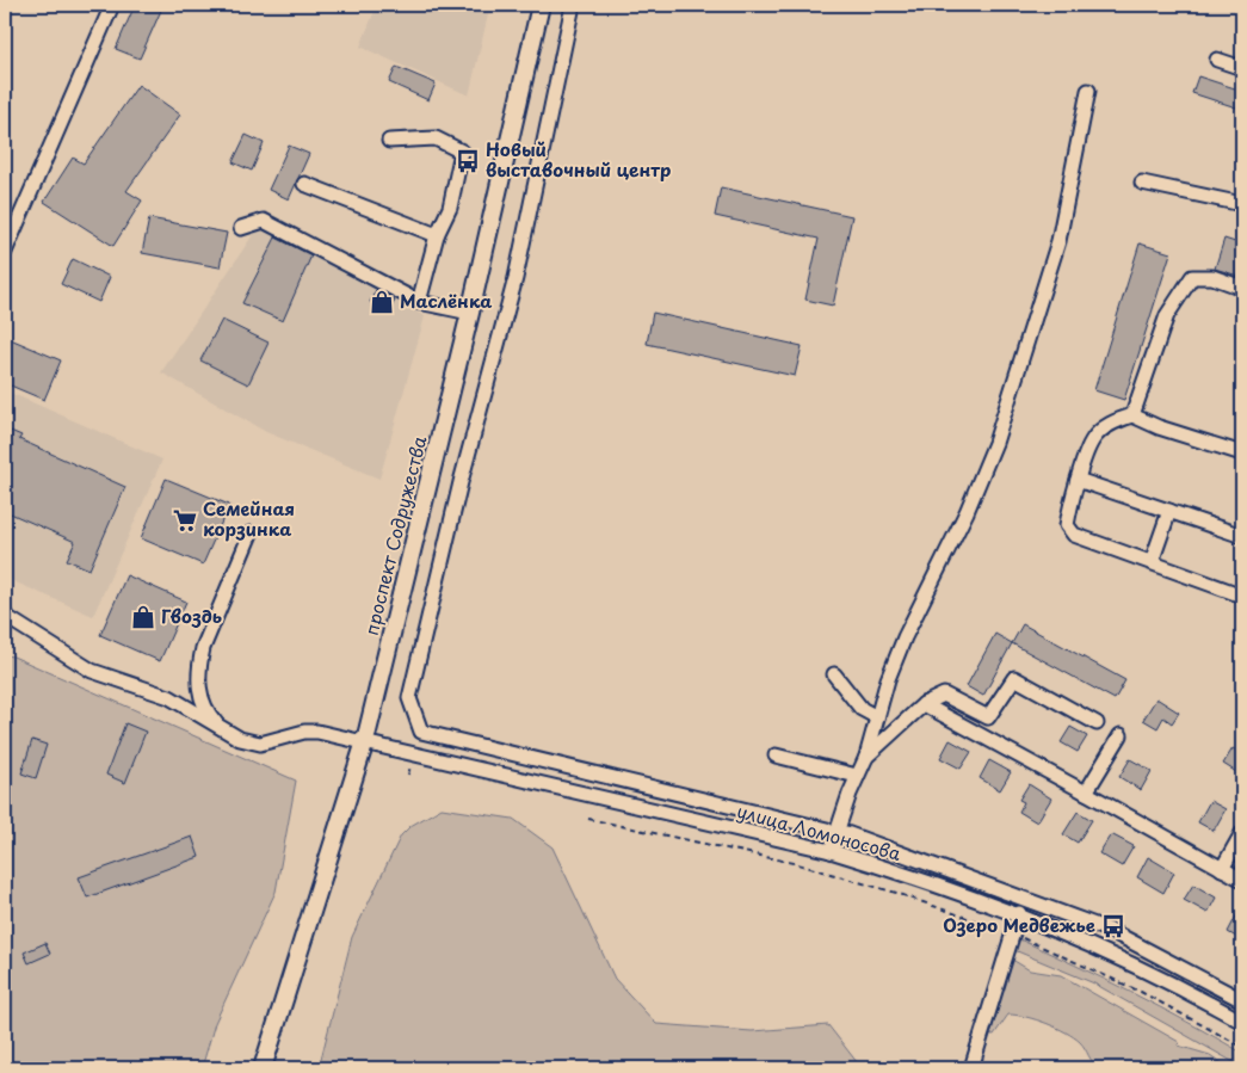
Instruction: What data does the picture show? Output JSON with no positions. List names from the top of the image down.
{
  "streets": {
    "main road": ["проспект Содружества"],
    "street": ["улица Ломоносова"]
  },
  "crossings": [
    ["проспект Содружества", "улица Ломоносова"]
  ],
  "places": {
    "bus stop": ["Новый выставочный центр", "Озеро Медвежье"],
    "shop": ["Маслёнка", "Гвоздь"],
    "supermarket": ["Семейная корзинка"]
  }
}
